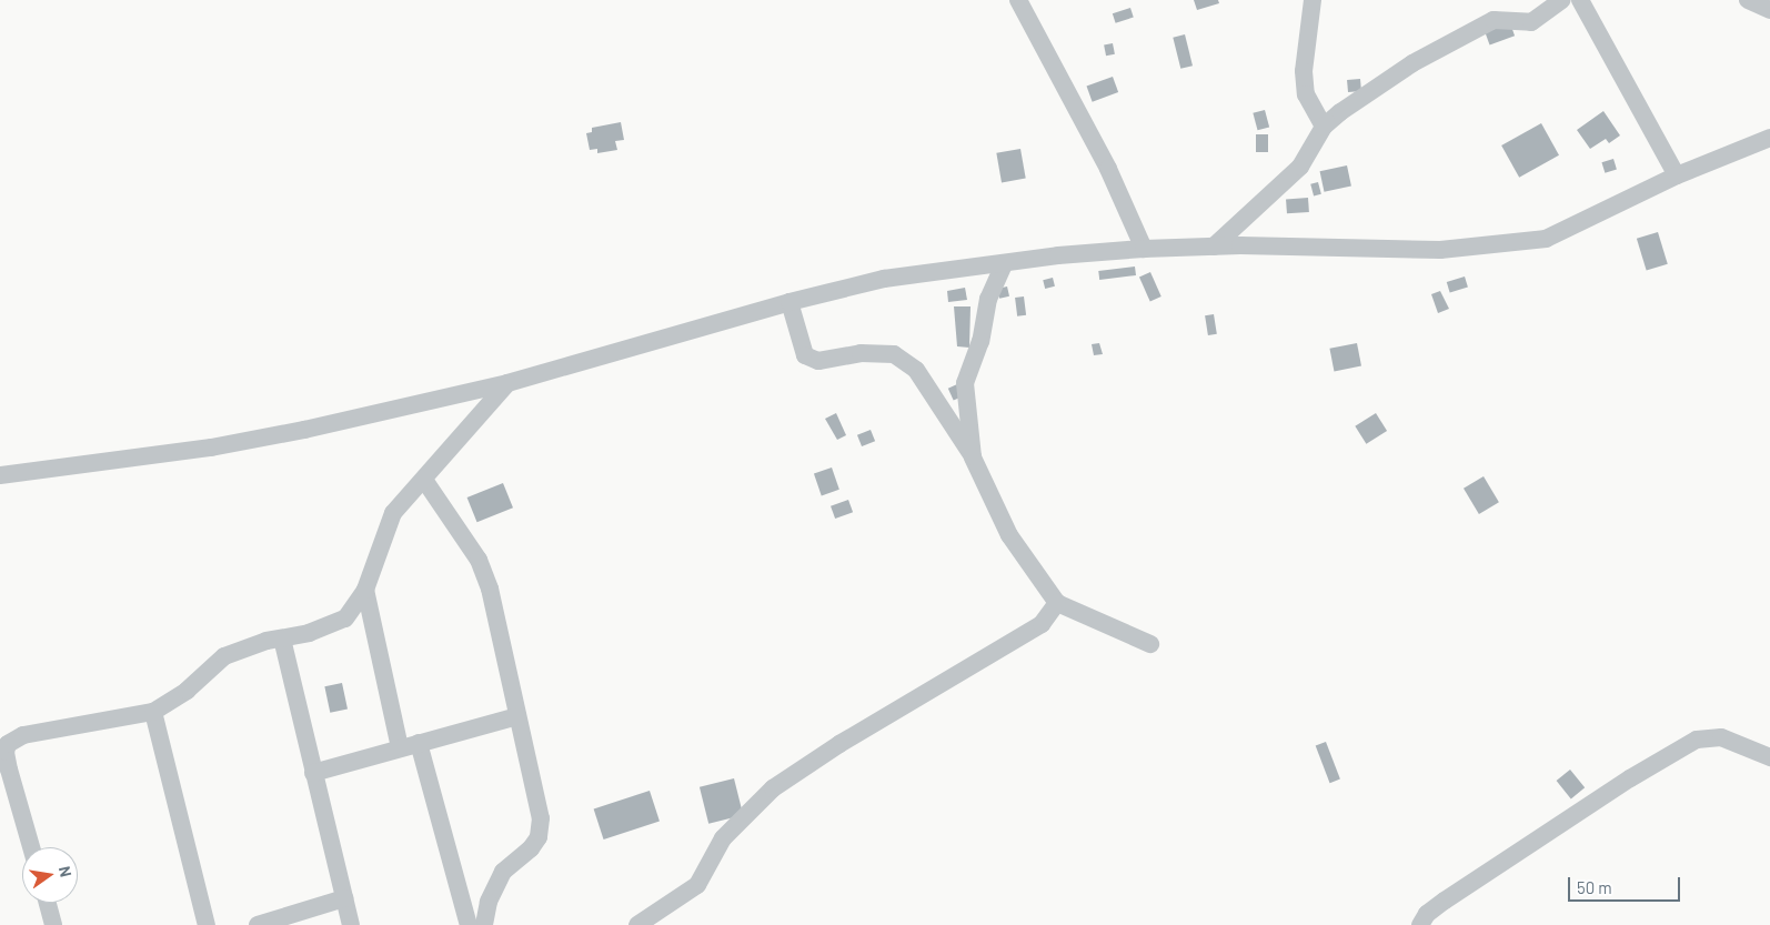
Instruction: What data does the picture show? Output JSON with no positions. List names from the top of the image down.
{
  "scale_bar": "50 m",
  "north": "right"
}
